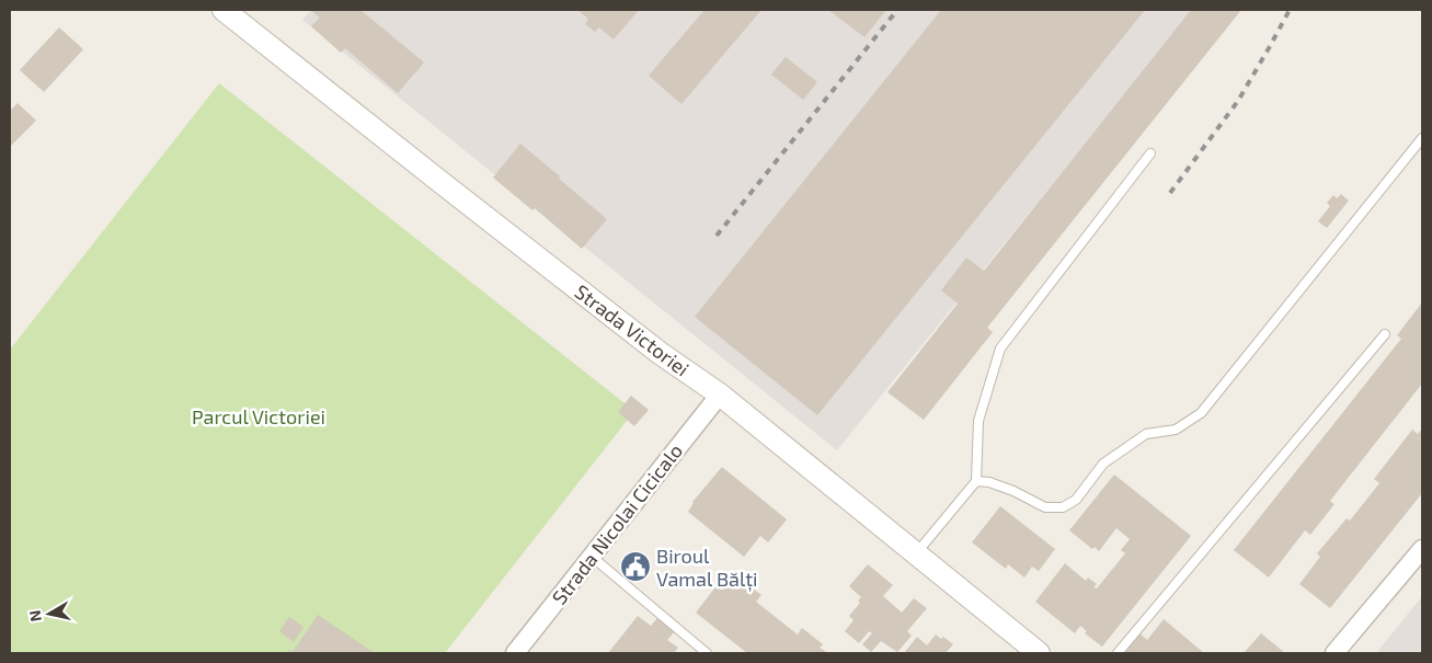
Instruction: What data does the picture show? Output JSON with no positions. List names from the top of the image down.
{
  "streets": {
    "street": ["Strada Victoriei", "Strada Nicolai Cicicalo"]
  },
  "crossings": [
    ["Strada Victoriei", "Strada Nicolai Cicicalo"]
  ],
  "parks": ["Parcul Victoriei"],
  "places": {
    "public building": ["Biroul Vamal Bălți"]
  },
  "north": "left"
}
